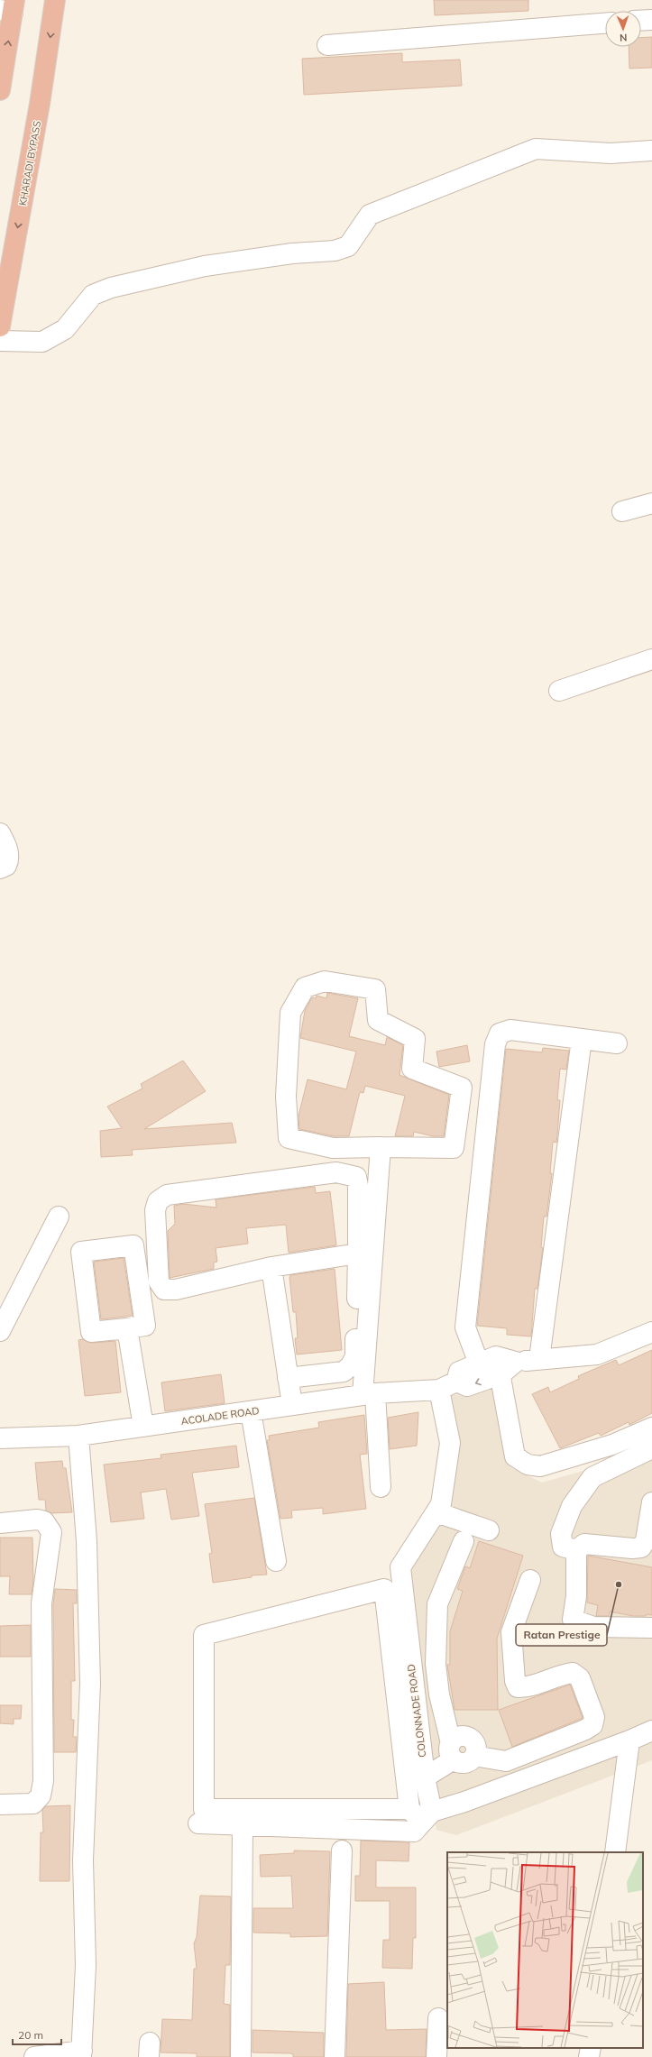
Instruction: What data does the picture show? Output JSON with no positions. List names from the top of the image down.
{
  "streets": {
    "highway": ["KHARADI BYPASS"],
    "street": ["ACOLADE ROAD", "COLONNADE ROAD"]
  },
  "crossings": [
    ["ACOLADE ROAD", "COLONNADE ROAD"]
  ],
  "one_way": ["KHARADI BYPASS"],
  "places": ["Ratan Prestige"],
  "scale_bar": "20 m",
  "north": "bottom"
}
